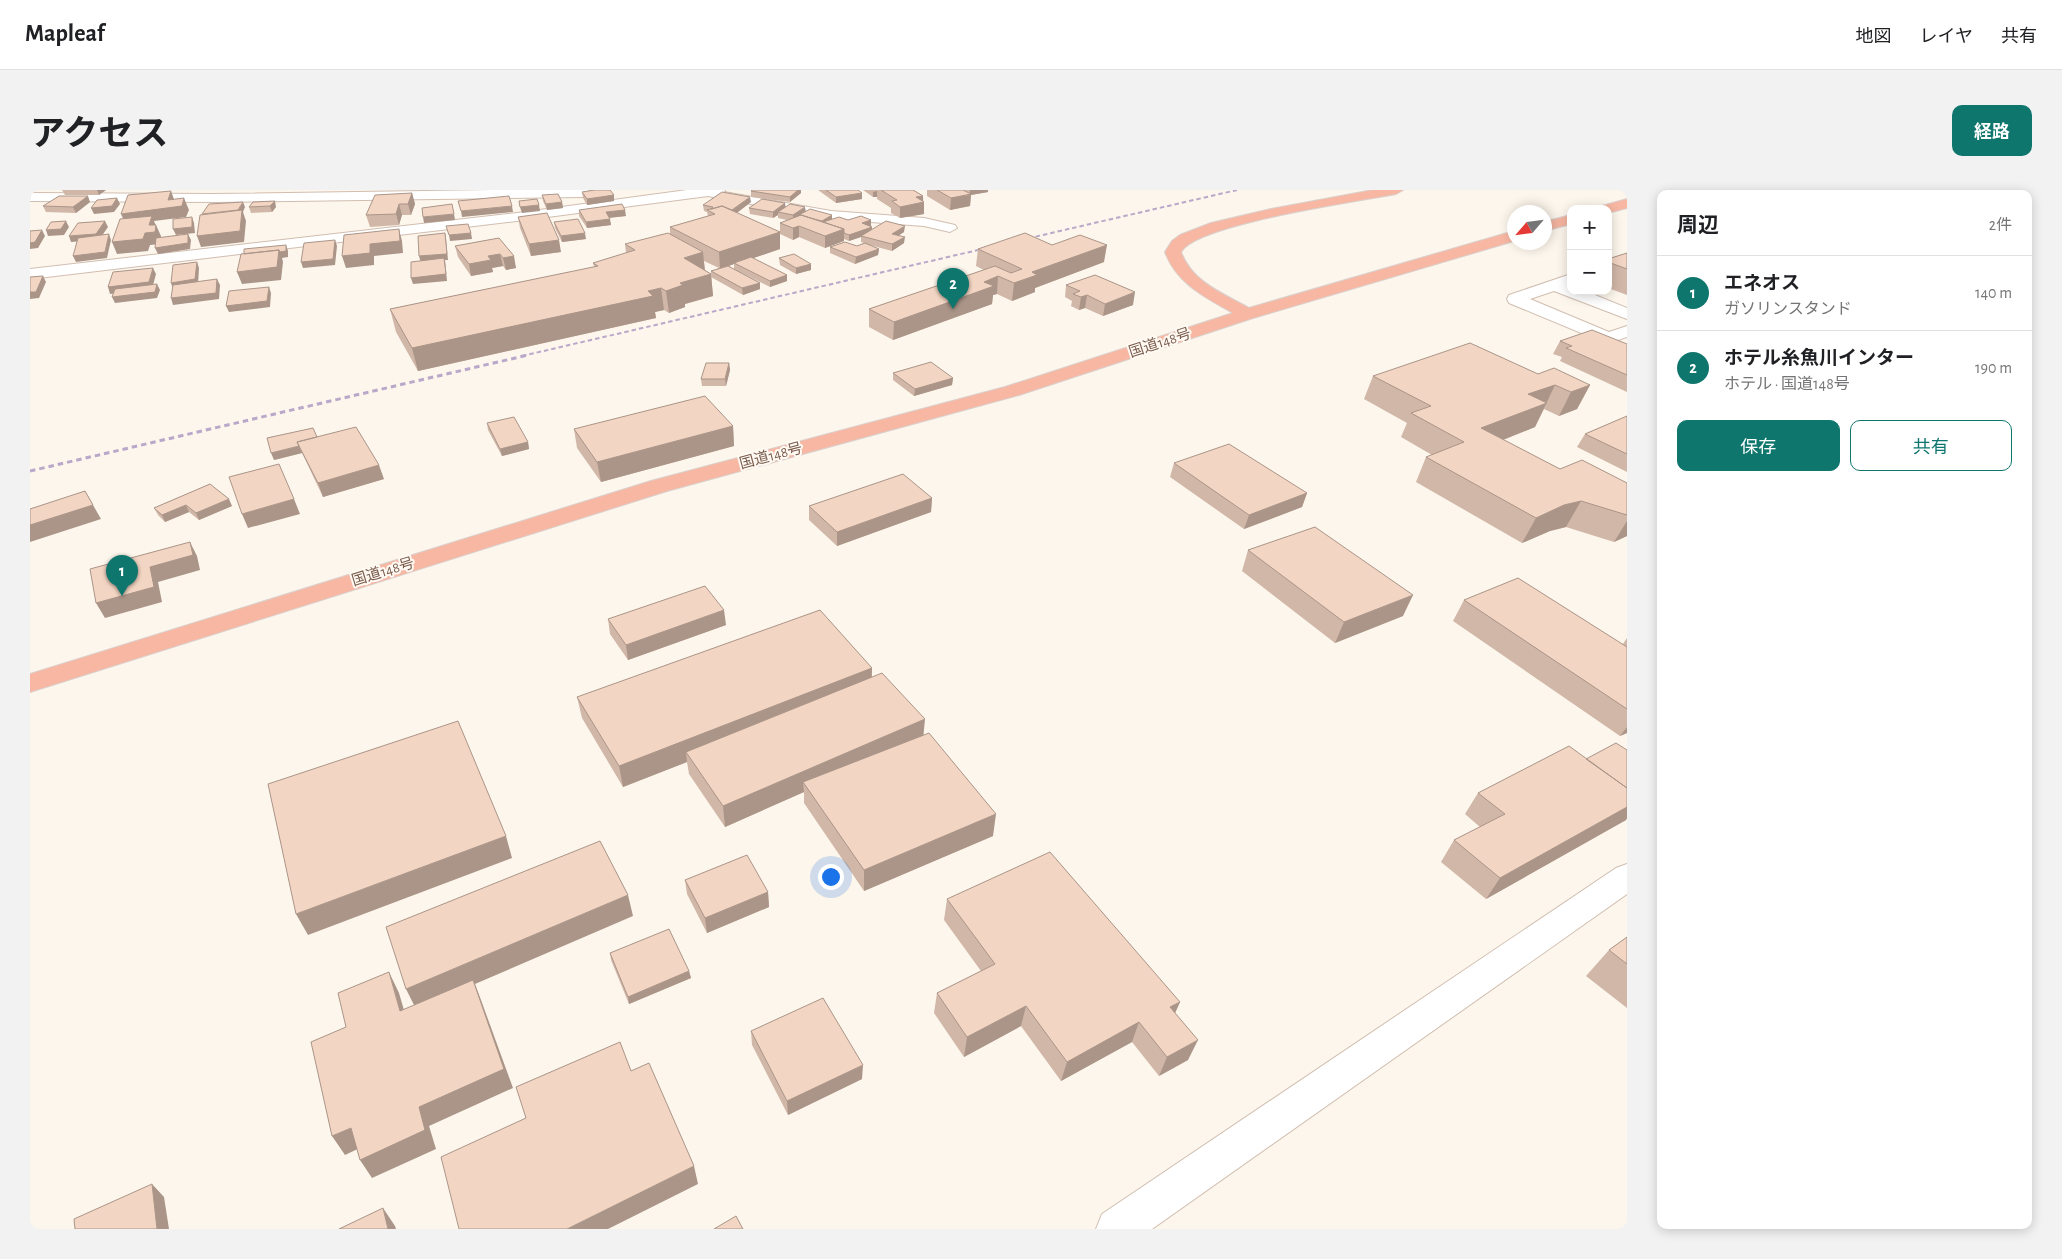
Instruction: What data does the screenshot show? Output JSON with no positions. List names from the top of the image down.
{
  "streets": {
    "highway": ["国道148号"]
  },
  "north": "bottom left",
  "page": {
    "header": "Mapleaf",
    "nav": ["地図", "レイヤ", "共有"],
    "title": "アクセス",
    "buttons": [
      "経路",
      ["保存", "共有"]
    ],
    "heading": ["周辺", "2件"],
    "map_buttons": ["+", "−"],
    "list": [
      {
        "mark": "1",
        "name": "エネオス",
        "note": "ガソリンスタンド",
        "value": "140 m"
      },
      {
        "mark": "2",
        "name": "ホテル糸魚川インター",
        "note": "ホテル · 国道148号",
        "value": "190 m"
      }
    ],
    "pins": ["2", "1"]
  }
}
